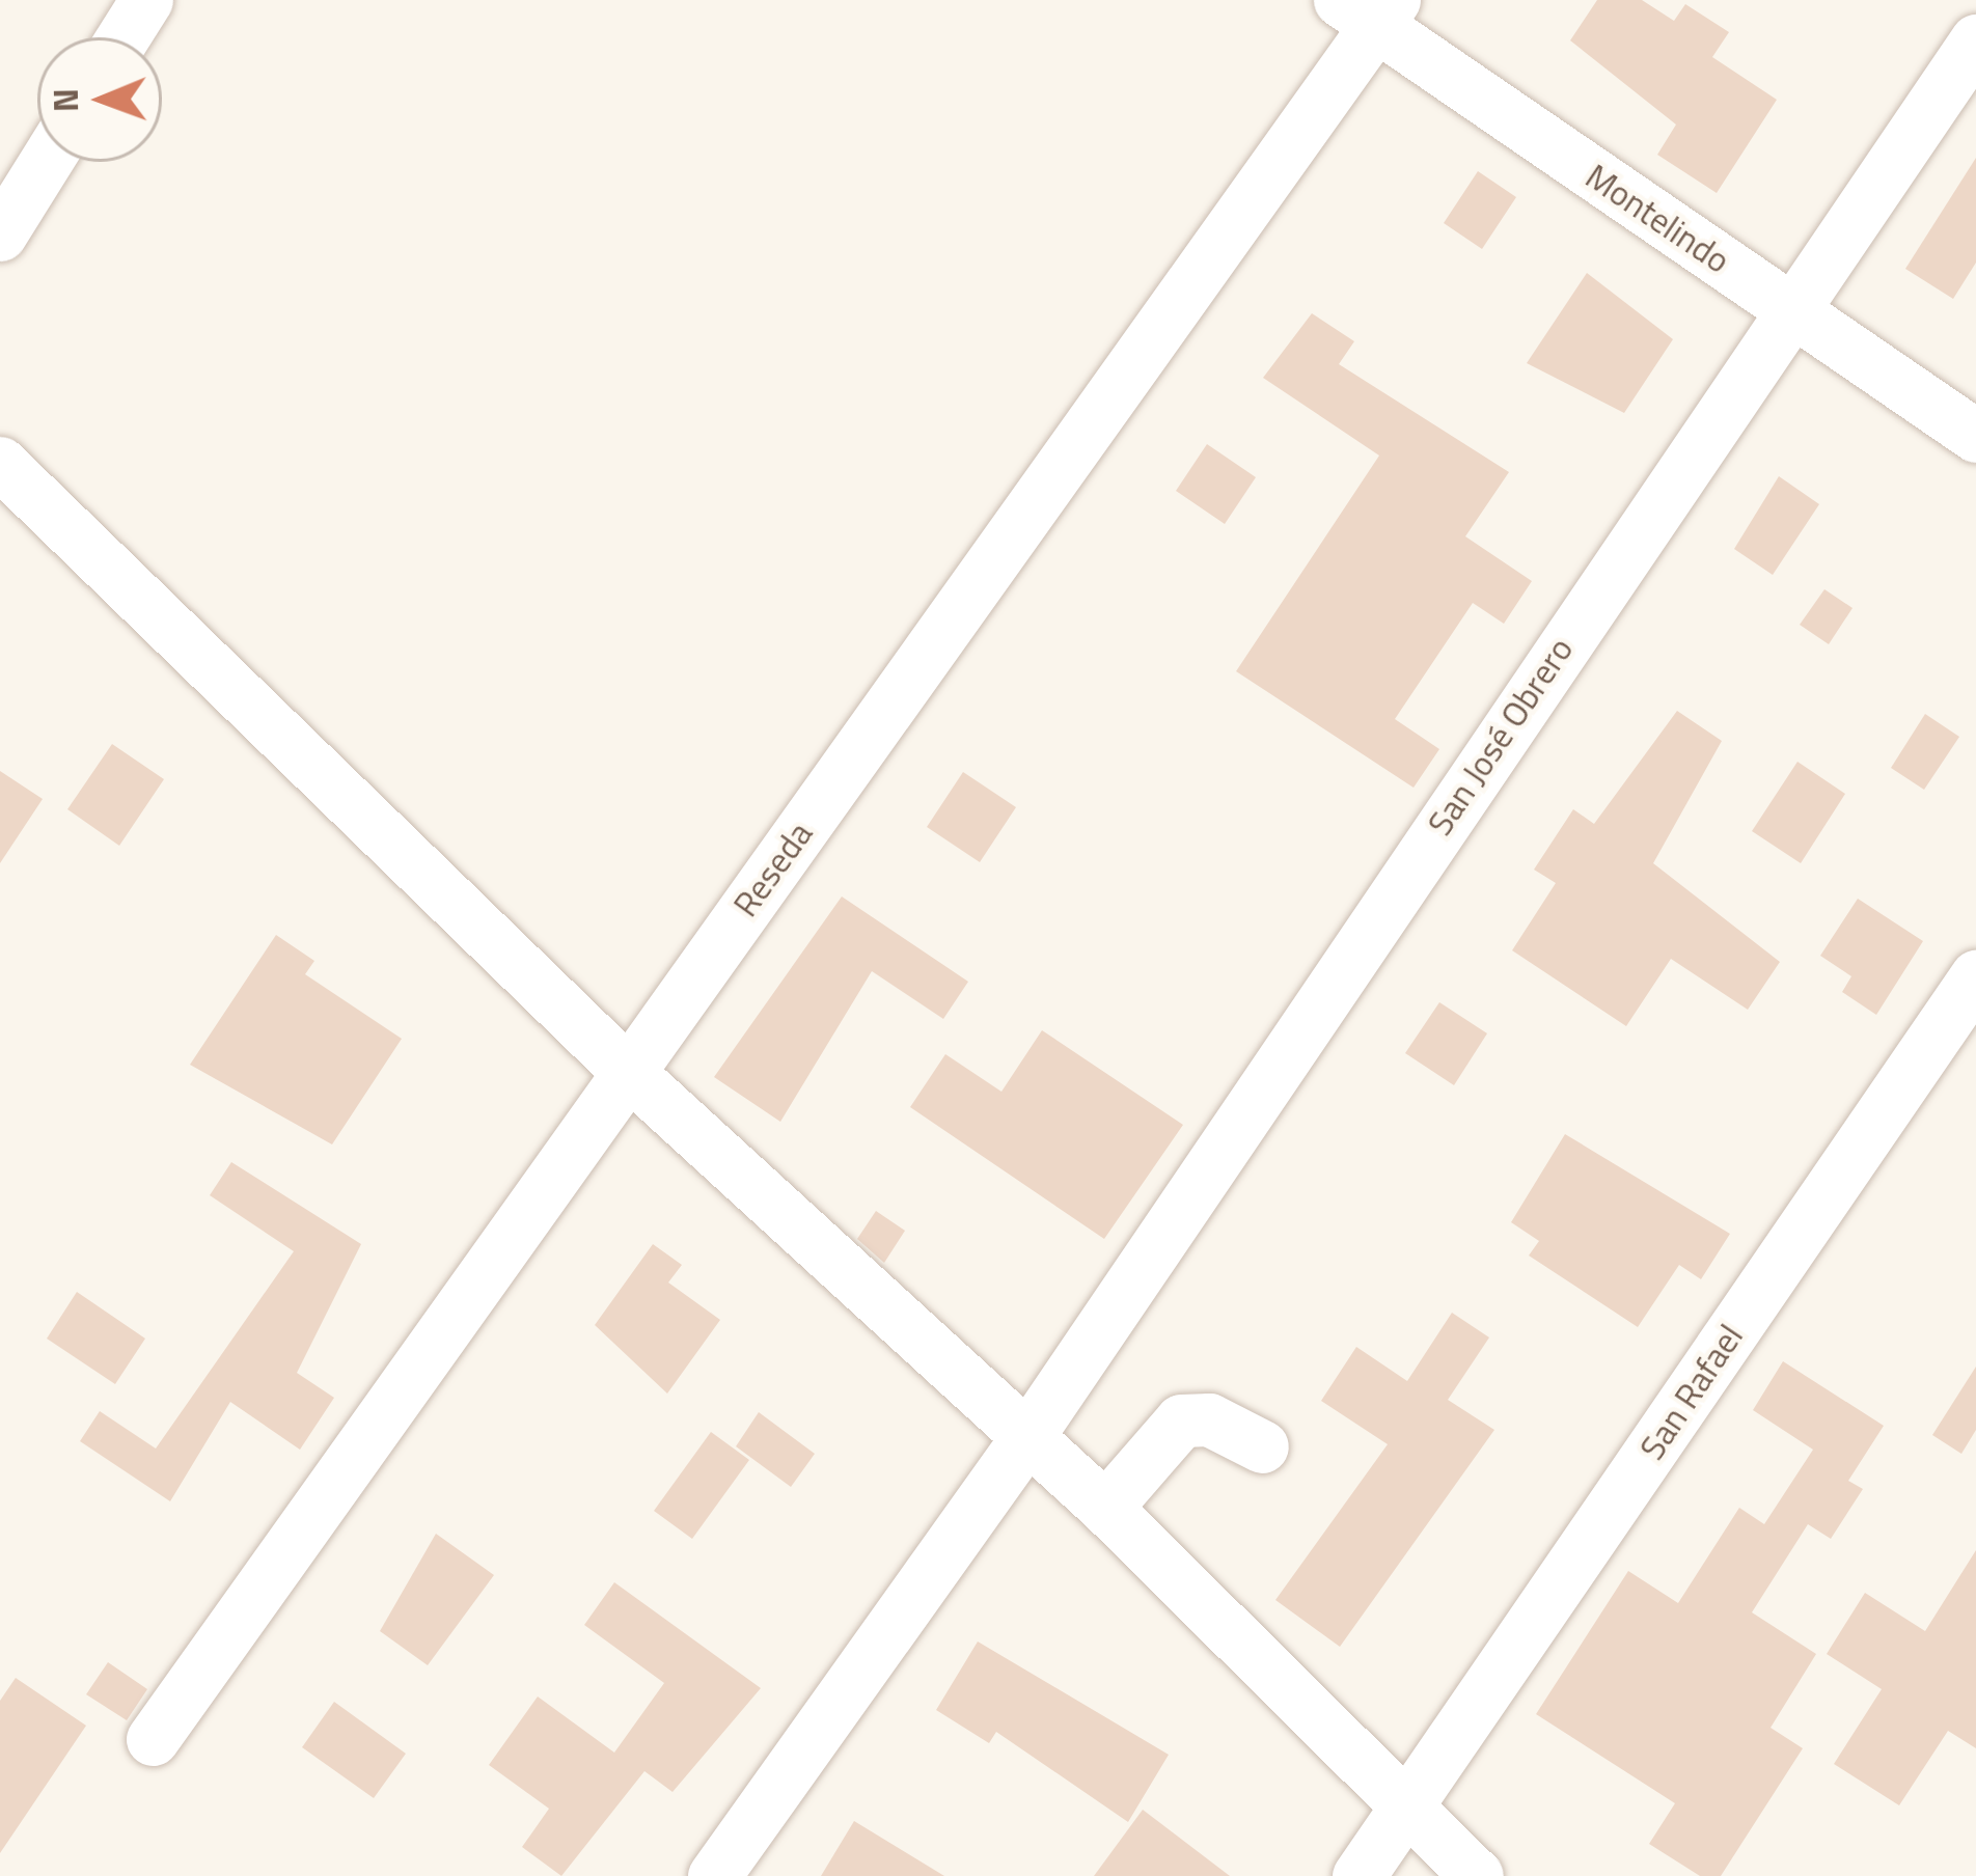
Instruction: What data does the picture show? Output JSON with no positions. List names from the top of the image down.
{
  "streets": {
    "street": [
      "Montelindo",
      "San José Obrero",
      "Reseda",
      "San Rafael"
    ]
  },
  "crossings": [
    ["Montelindo", "San José Obrero"],
    ["Montelindo", "Reseda"]
  ],
  "north": "left"
}
